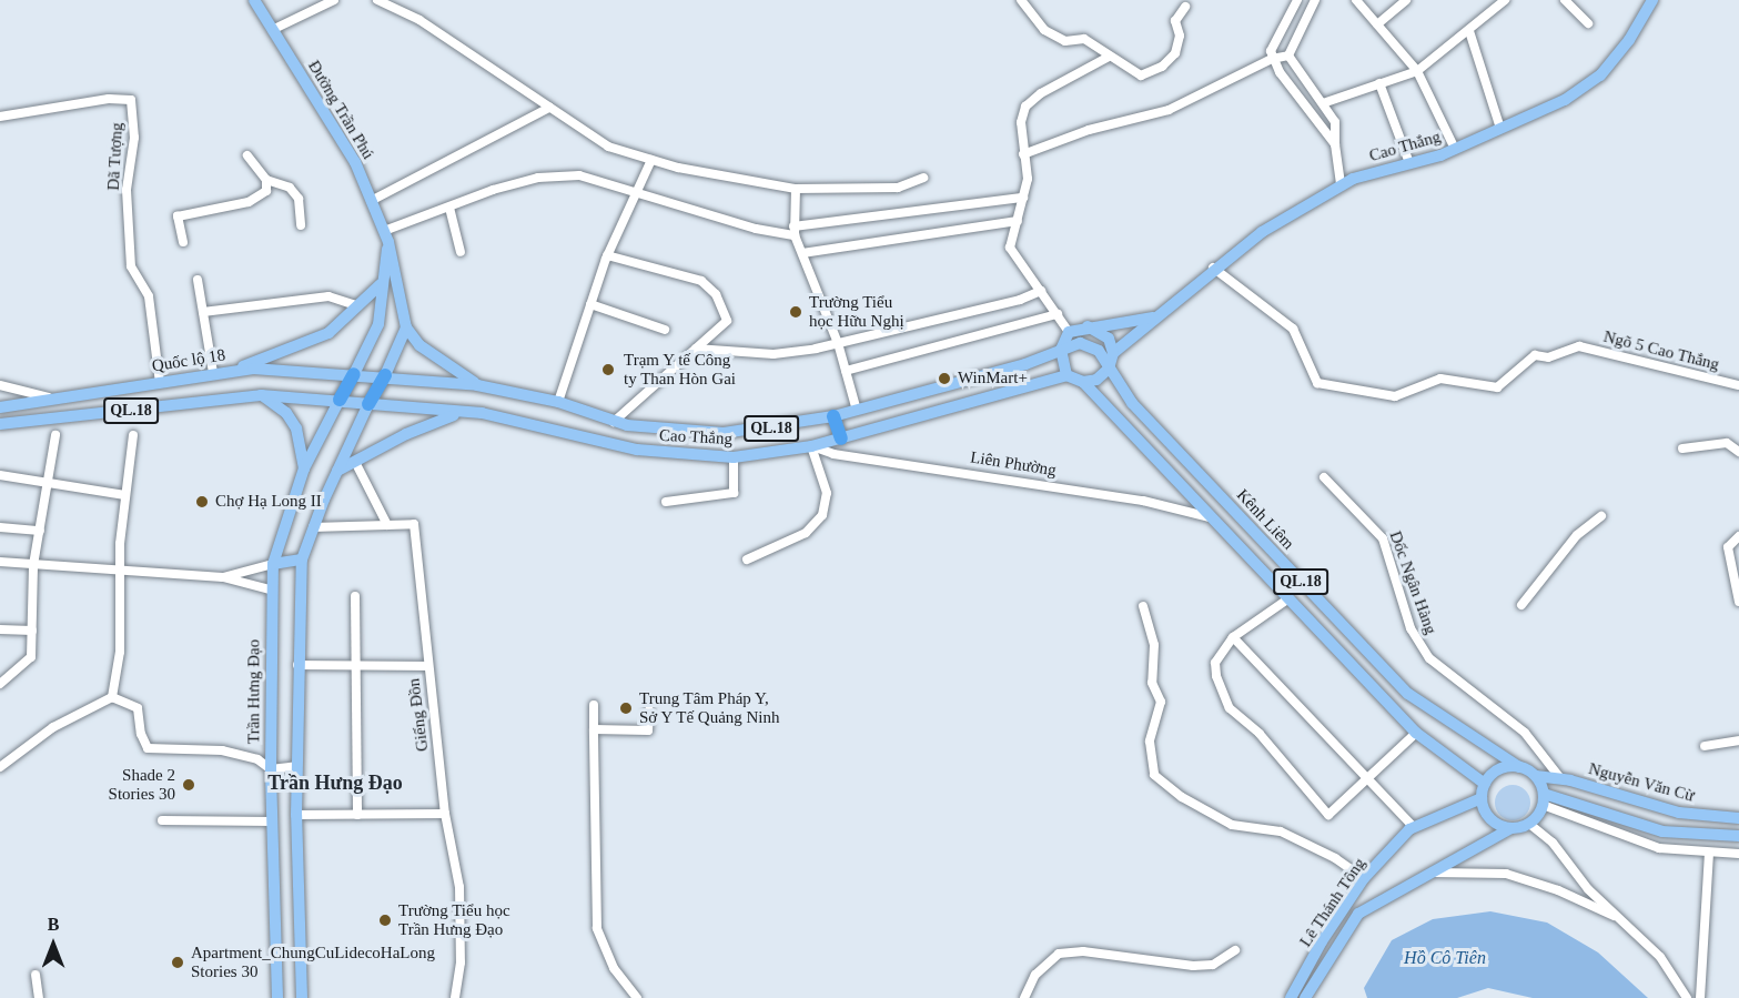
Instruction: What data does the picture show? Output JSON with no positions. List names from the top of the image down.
{
  "streets": {
    "main road": [
      "Đường Trần Phú",
      "Cao Thắng",
      "Quốc lộ 18",
      "QL.18",
      "Kênh Liêm",
      "Trần Hưng Đạo",
      "Nguyễn Văn Cừ",
      "Lê Thánh Tông"
    ],
    "street": [
      "Dã Tượng",
      "Ngõ 5 Cao Thắng",
      "Liên Phường",
      "Dốc Ngân Hàng",
      "Giếng Đồn"
    ]
  },
  "crossings": [
    ["Cao Thắng", "Ngõ 5 Cao Thắng"],
    ["Cao Thắng", "Quốc lộ 18"],
    ["Cao Thắng", "QL.18"],
    ["Cao Thắng", "Liên Phường"],
    ["Cao Thắng", "Kênh Liêm"],
    ["Dã Tượng", "Quốc lộ 18"],
    ["QL.18", "Liên Phường"],
    ["QL.18", "Kênh Liêm"],
    ["QL.18", "Trần Hưng Đạo"],
    ["QL.18", "Nguyễn Văn Cừ"],
    ["QL.18", "Lê Thánh Tông"],
    ["Kênh Liêm", "Nguyễn Văn Cừ"],
    ["Kênh Liêm", "Lê Thánh Tông"],
    ["Dốc Ngân Hàng", "Nguyễn Văn Cừ"],
    ["Nguyễn Văn Cừ", "Lê Thánh Tông"]
  ],
  "districts": ["Trần Hưng Đạo"],
  "water": ["Hồ Cô Tiên"],
  "places": [
    "Trường Tiểu học Hữu Nghị",
    "Trạm Y tế Công ty Than Hòn Gai",
    "WinMart+",
    "Chợ Hạ Long II",
    "Trung Tâm Pháp Y, Sở Y Tế Quảng Ninh",
    "Shade 2 Stories 30",
    "Trường Tiểu học Trần Hưng Đạo",
    "Apartment_ChungCuLidecoHaLong Stories 30"
  ],
  "north": "top"
}
